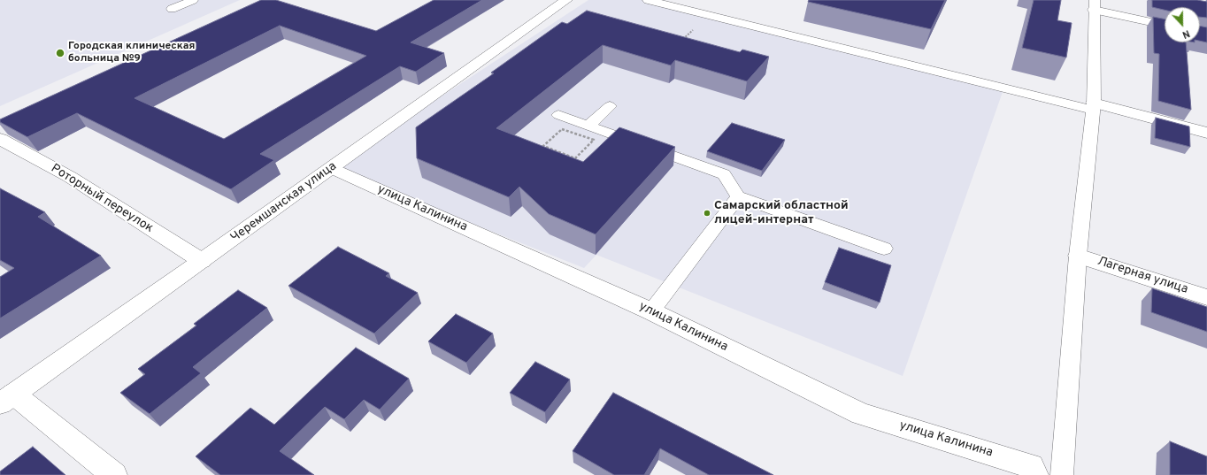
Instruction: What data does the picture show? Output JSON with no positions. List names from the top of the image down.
{
  "streets": {
    "street": [
      "Роторный переулок",
      "Черемшанская улица",
      "улица Калинина",
      "Лагерная улица"
    ]
  },
  "crossings": [
    ["Роторный переулок", "Черемшанская улица"],
    ["Черемшанская улица", "улица Калинина"]
  ],
  "places": ["Городская клиническая больница №9", "Самарский областной лицей-интернат"],
  "north": "bottom"
}
